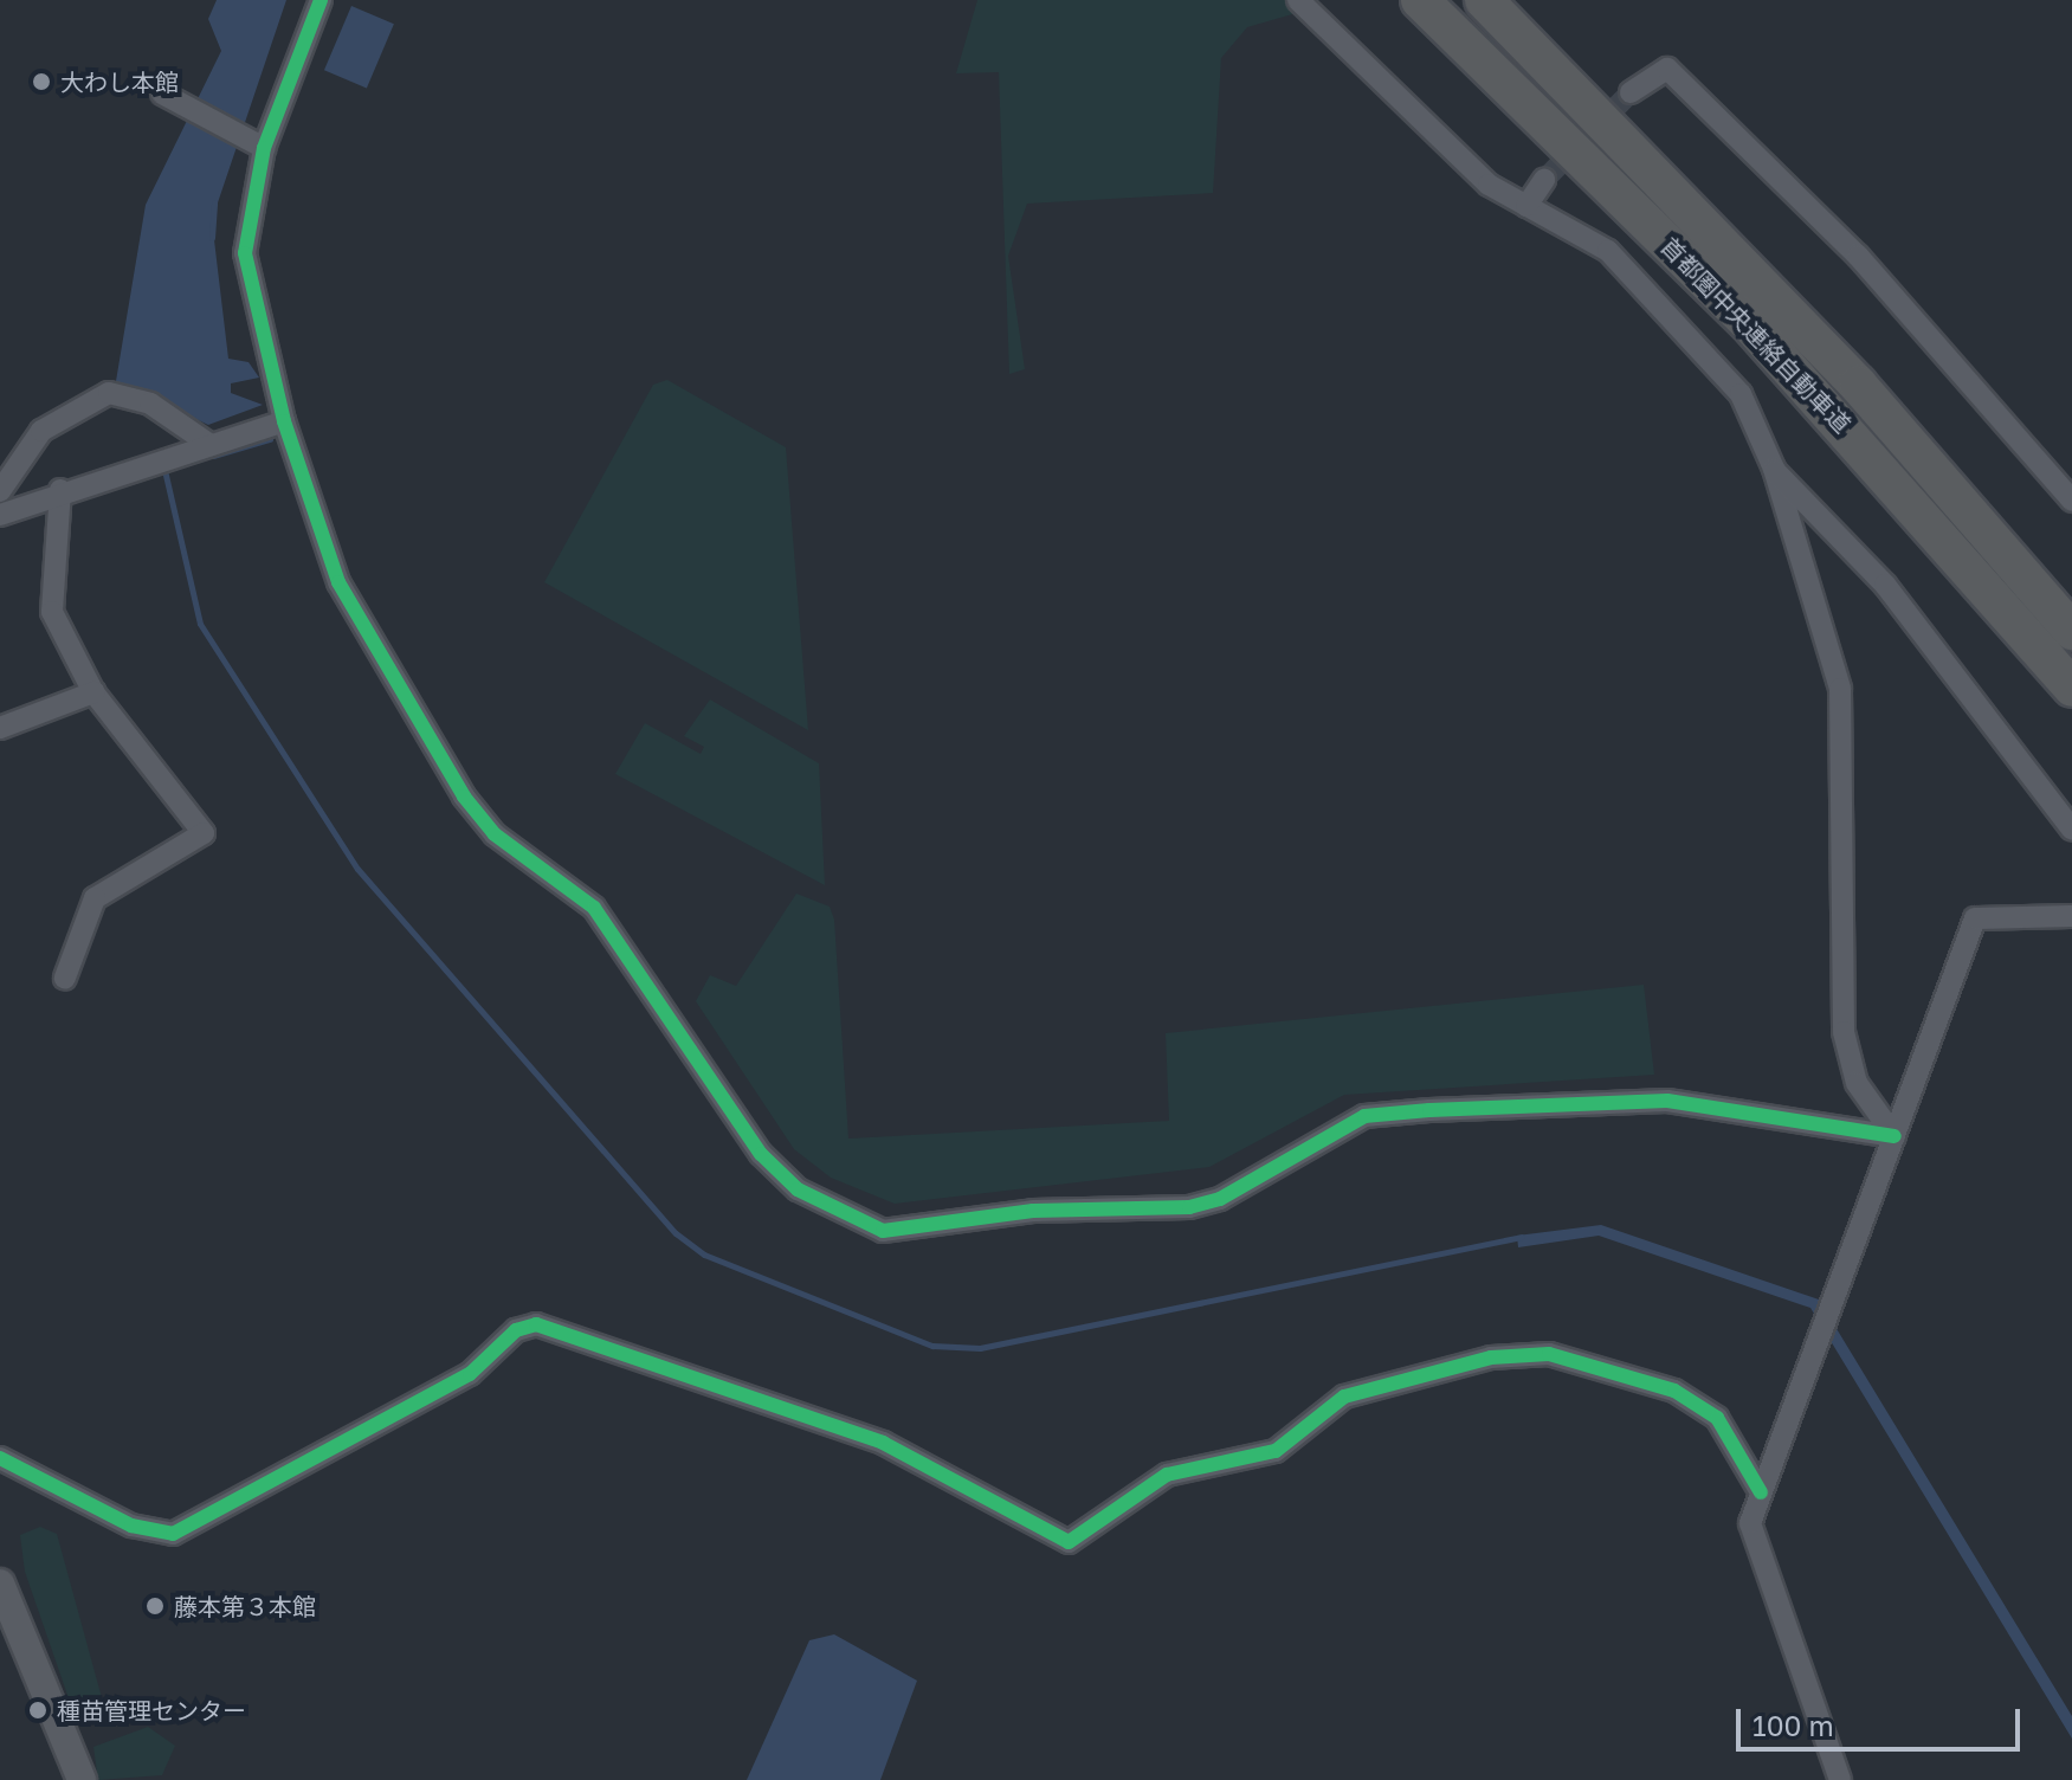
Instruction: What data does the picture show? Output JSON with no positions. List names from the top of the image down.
{
  "streets": {
    "highway": ["首都圏中央連絡自動車道"]
  },
  "places": ["大わし本館", "藤本第３本館", "種苗管理センター"],
  "scale_bar": "100 m"
}
